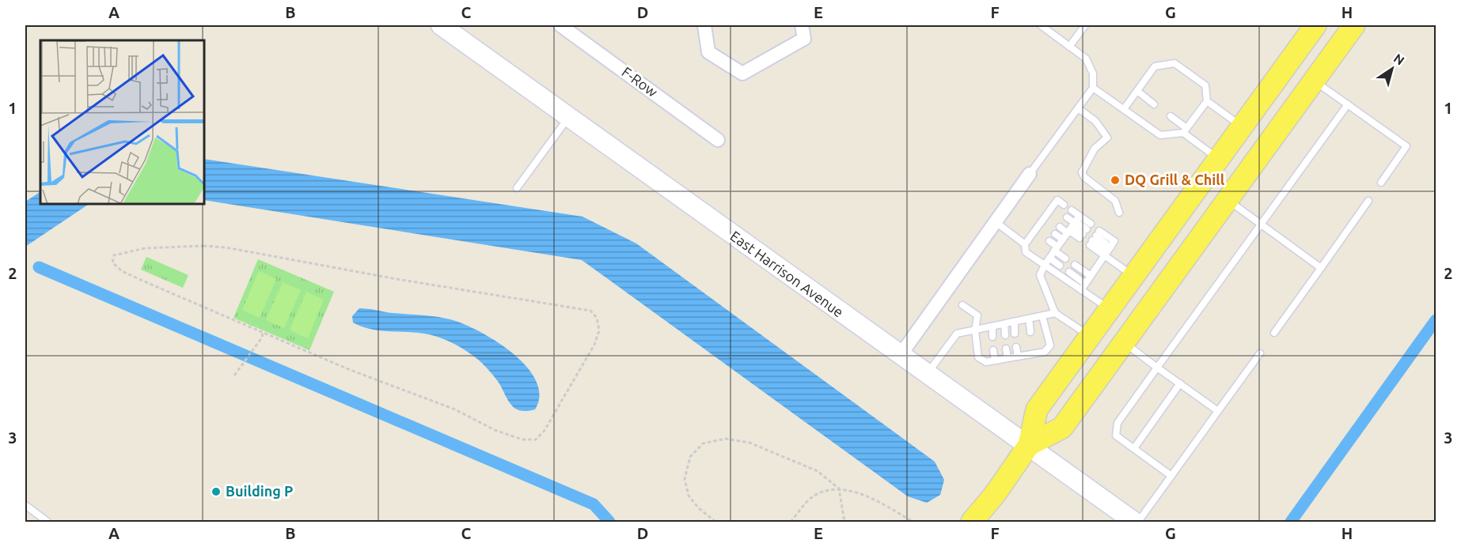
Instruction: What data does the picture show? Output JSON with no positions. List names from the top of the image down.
{
  "streets": {
    "main road": ["East Harrison Avenue"],
    "street": ["F-Row"]
  },
  "places": ["DQ Grill & Chill", "Building P"],
  "north": "top right",
  "grid": {
    "columns": [
      "A",
      "B",
      "C",
      "D",
      "E",
      "F",
      "G",
      "H"
    ],
    "rows": ["1", "2", "3"]
  }
}
